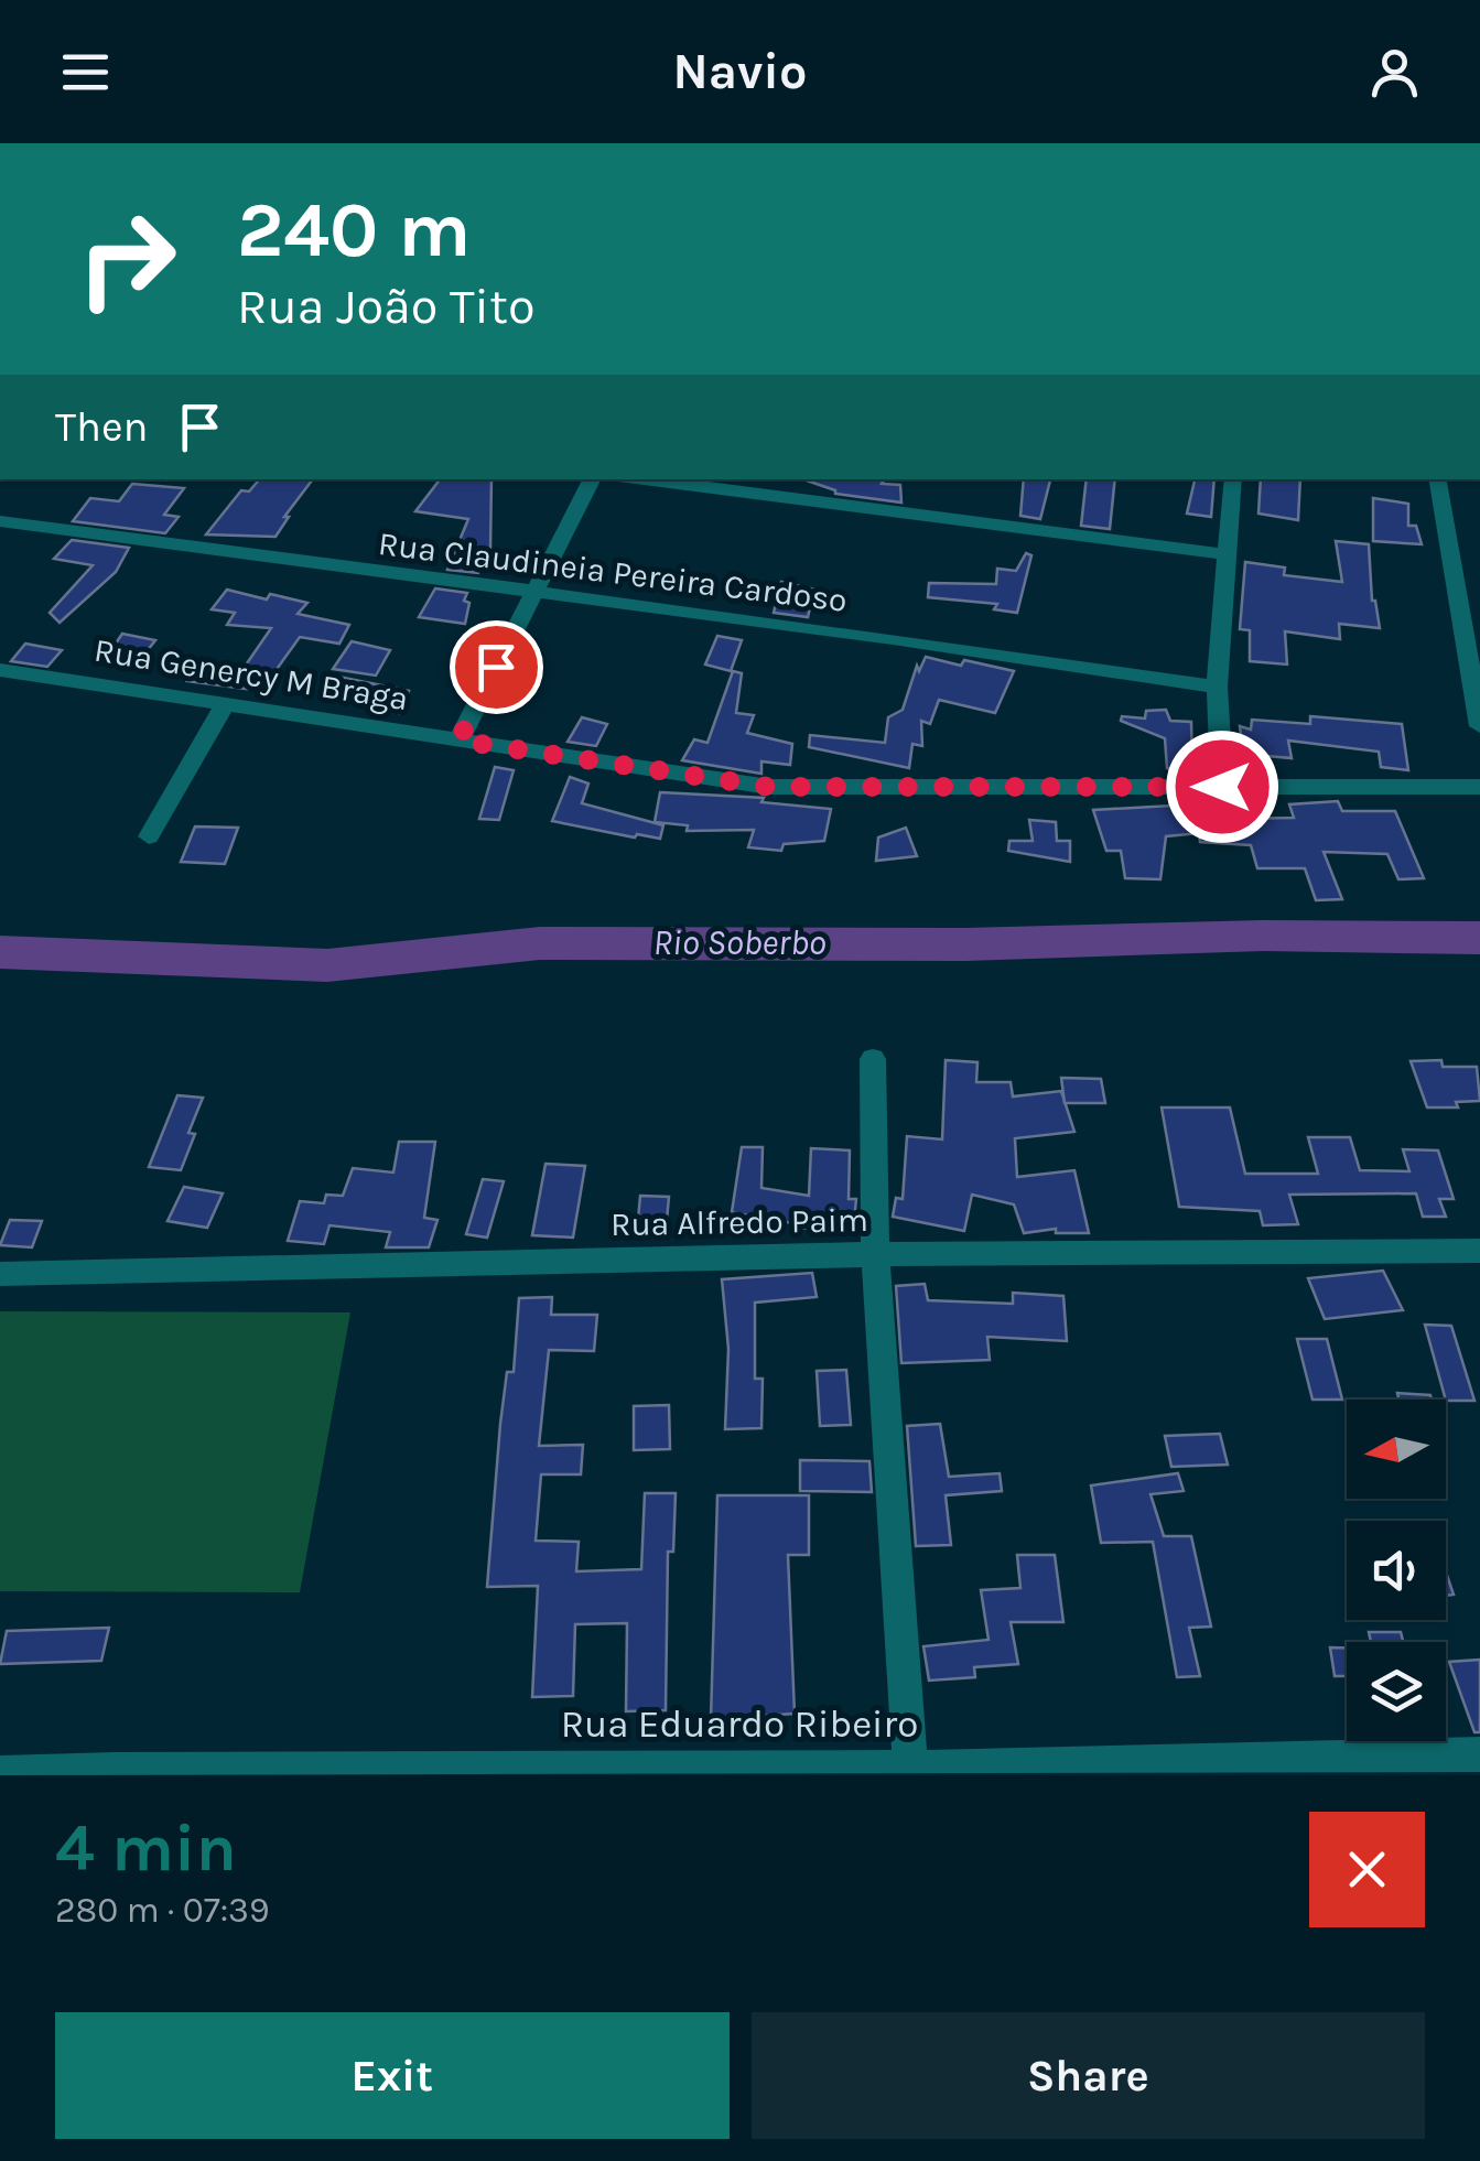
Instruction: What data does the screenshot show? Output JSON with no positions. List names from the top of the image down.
{
  "streets": {
    "street": [
      "Rua Claudineia Pereira Cardoso",
      "Rua Genercy M Braga",
      "Rua Alfredo Paim",
      "Rua Eduardo Ribeiro"
    ]
  },
  "water": ["Rio Soberbo"],
  "north": "left",
  "page": {
    "header": "Navio",
    "turn": ["240 m", "Rua João Tito"],
    "then": "Then",
    "heading": ["4 min", "280 m · 07:39"],
    "buttons": ["Exit", "Share"]
  }
}
